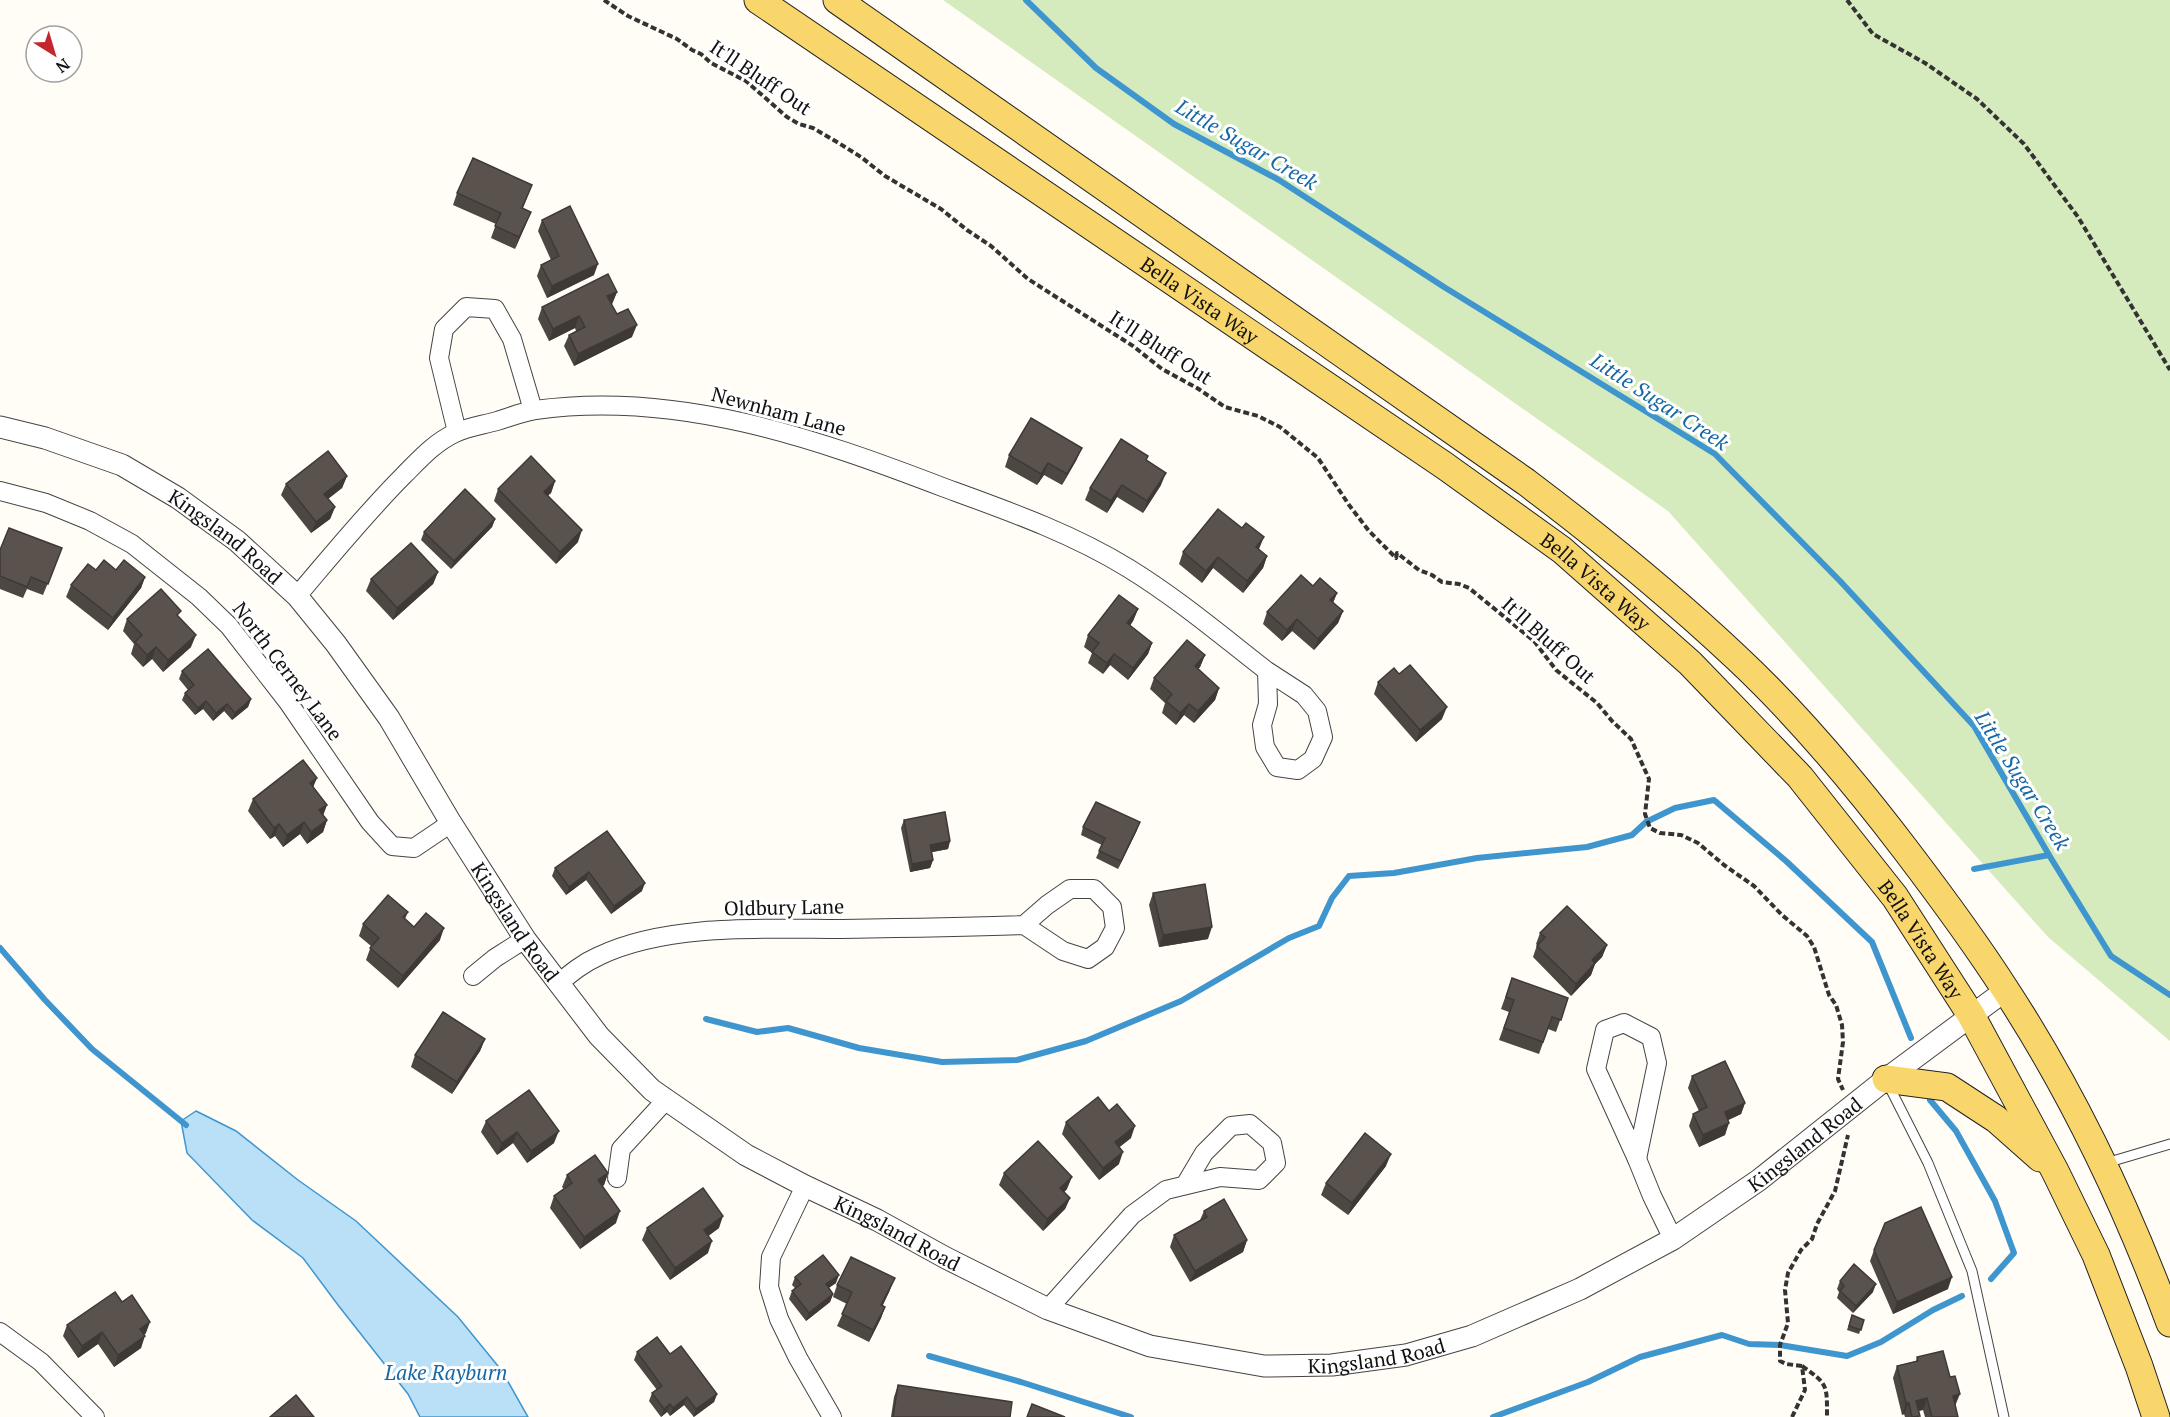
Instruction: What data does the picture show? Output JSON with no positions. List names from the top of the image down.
{
  "streets": {
    "main road": ["Bella Vista Way"],
    "street": [
      "Newnham Lane",
      "Kingsland Road",
      "North Cerney Lane",
      "Oldbury Lane"
    ],
    "path": ["It'll Bluff Out"]
  },
  "crossings": [
    ["It'll Bluff Out", "Kingsland Road"],
    ["Bella Vista Way", "Kingsland Road"],
    ["Newnham Lane", "Kingsland Road"],
    ["Kingsland Road", "North Cerney Lane"],
    ["Kingsland Road", "Oldbury Lane"]
  ],
  "water": ["Little Sugar Creek", "Lake Rayburn"],
  "north": "bottom right"
}
